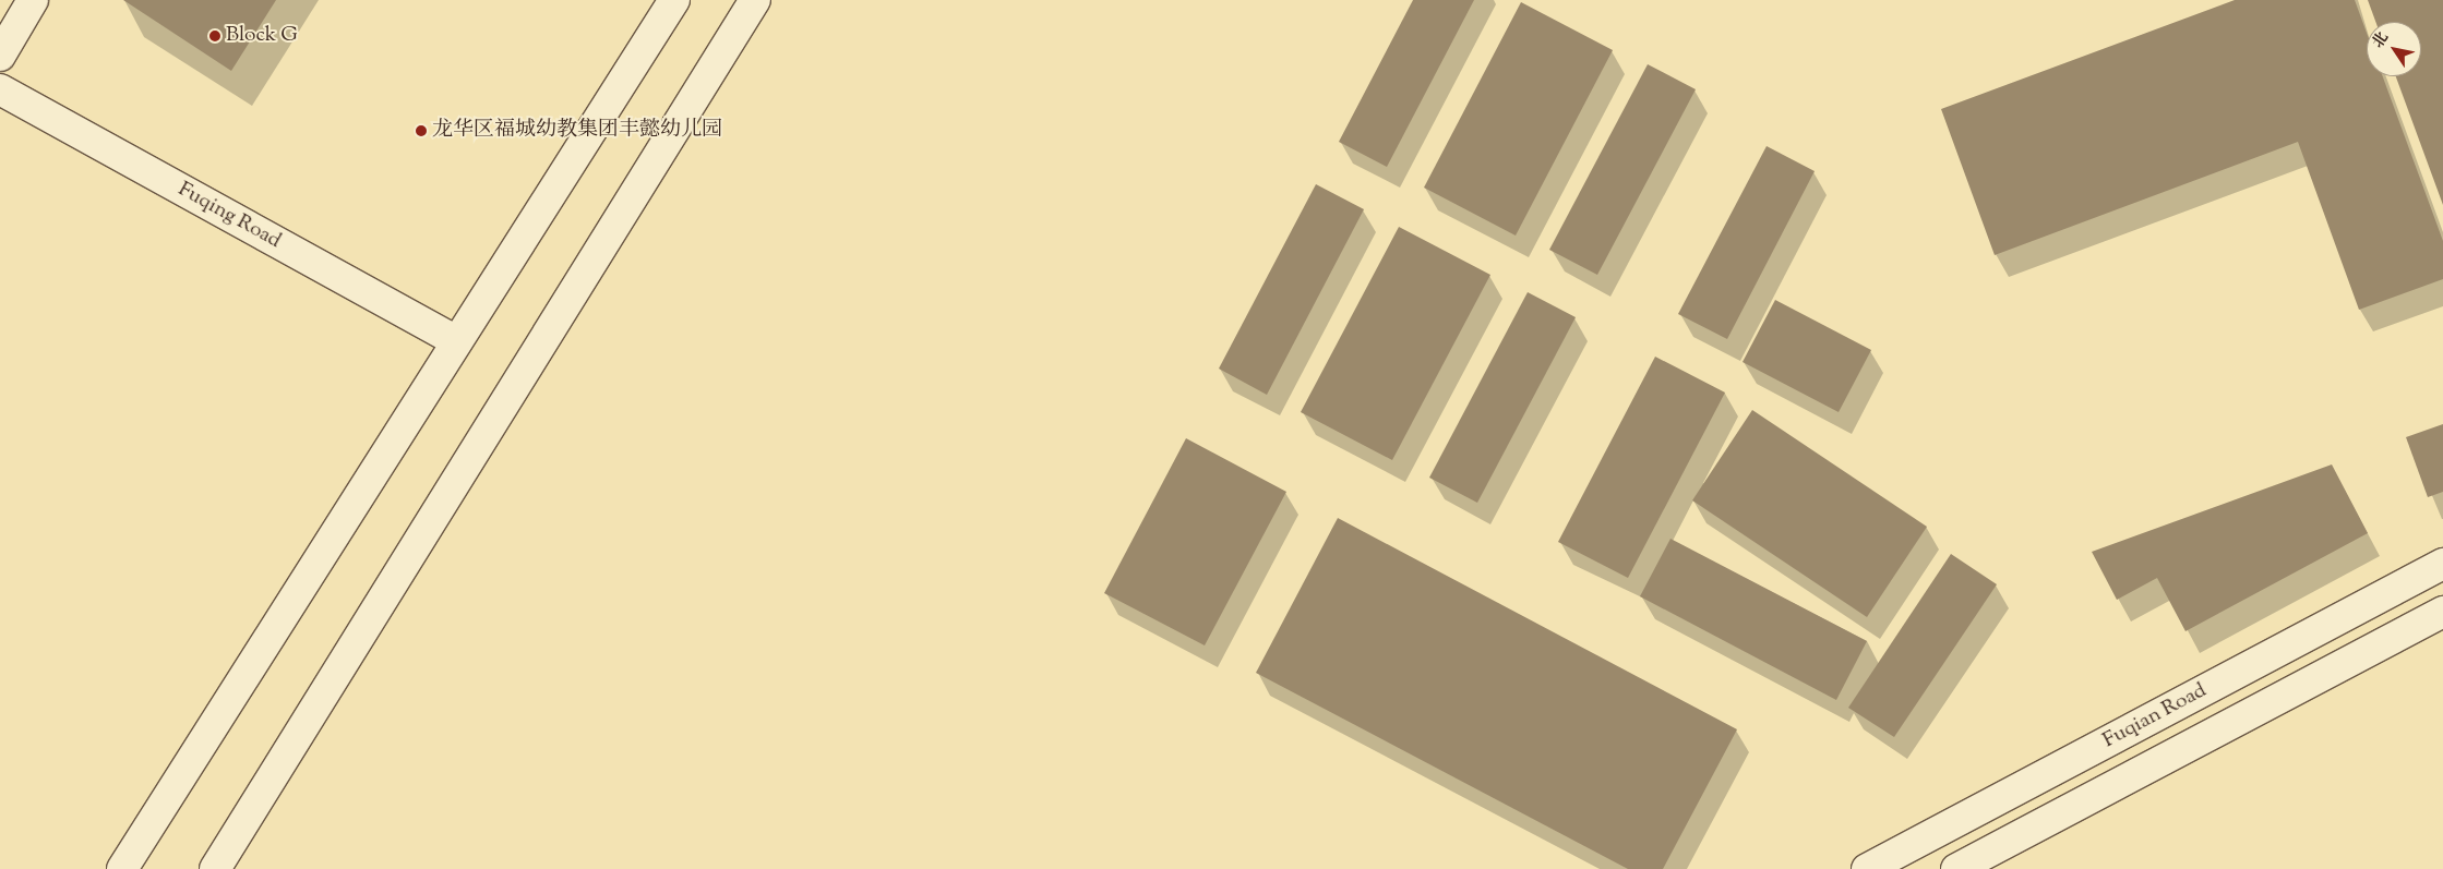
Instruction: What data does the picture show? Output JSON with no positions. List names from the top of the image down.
{
  "streets": {
    "street": ["Fuqing Road", "Fuqian Road"]
  },
  "places": ["Block G", "龙华区福城幼教集团丰懿幼儿园"],
  "north": "top left"
}
